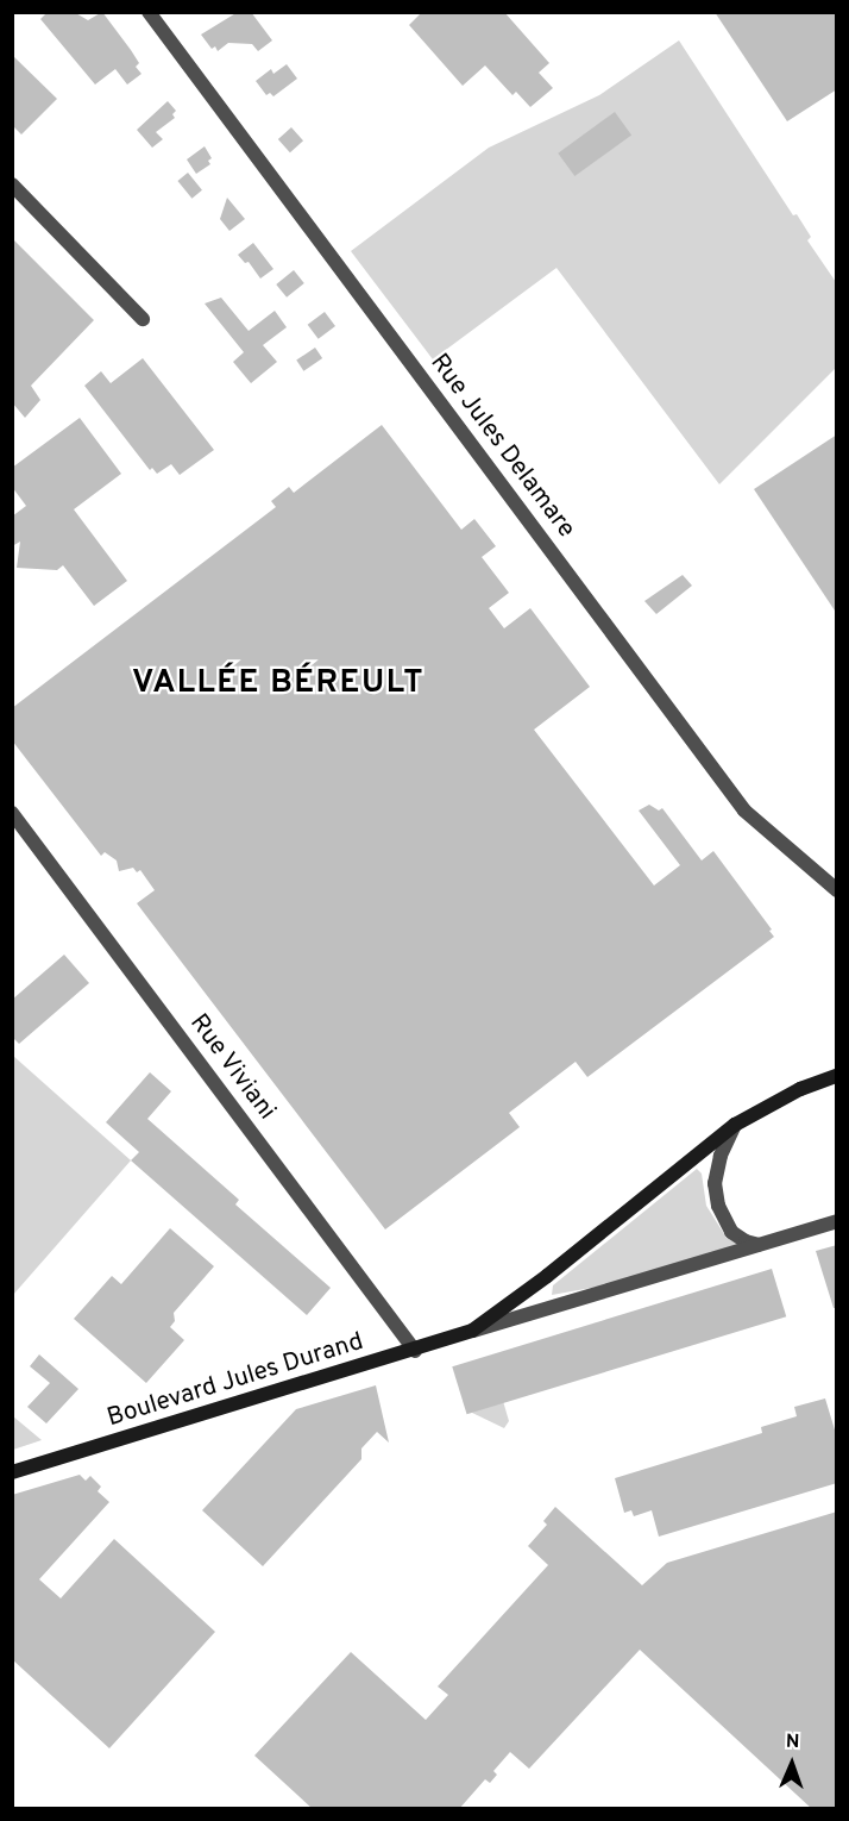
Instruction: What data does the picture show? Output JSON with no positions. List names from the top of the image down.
{
  "streets": {
    "main road": ["Boulevard Jules Durand"],
    "street": ["Rue Jules Delamare", "Rue Viviani"]
  },
  "crossings": [
    ["Rue Viviani", "Boulevard Jules Durand"]
  ],
  "districts": ["VALLÉE BÉREULT"],
  "north": "top"
}
